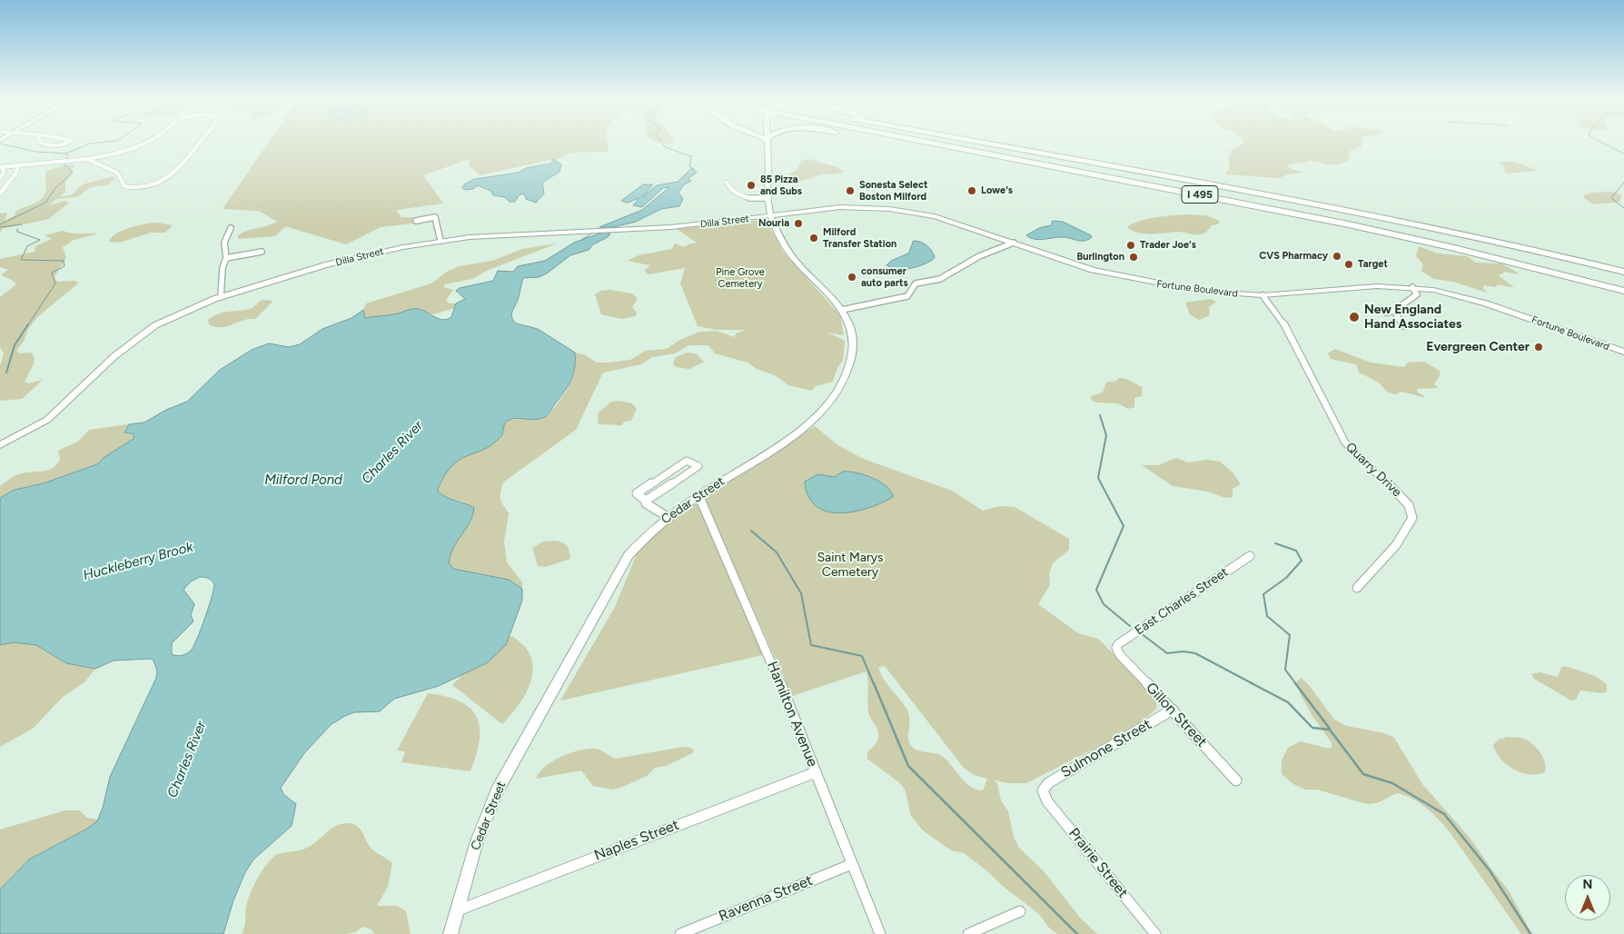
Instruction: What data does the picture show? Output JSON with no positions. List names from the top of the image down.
{
  "streets": {
    "highway": ["I 495"],
    "main road": ["Dilla Street", "Fortune Boulevard", "Cedar Street"],
    "street": [
      "Quarry Drive",
      "East Charles Street",
      "Hamilton Avenue",
      "Gillon Street",
      "Sulmone Street",
      "Naples Street",
      "Prairie Street",
      "Ravenna Street"
    ]
  },
  "crossings": [
    ["Dilla Street", "Fortune Boulevard"],
    ["Dilla Street", "Cedar Street"],
    ["Fortune Boulevard", "Quarry Drive"],
    ["Fortune Boulevard", "Cedar Street"],
    ["Cedar Street", "Hamilton Avenue"],
    ["Cedar Street", "Naples Street"],
    ["East Charles Street", "Gillon Street"],
    ["Hamilton Avenue", "Naples Street"],
    ["Hamilton Avenue", "Ravenna Street"],
    ["Gillon Street", "Sulmone Street"],
    ["Sulmone Street", "Prairie Street"]
  ],
  "water": ["Charles River", "Milford Pond", "Huckleberry Brook"],
  "parks": ["Pine Grove Cemetery", "Saint Marys Cemetery"],
  "places": [
    "85 Pizza and Subs",
    "Sonesta Select Boston Milford",
    "Lowe's",
    "Nouria",
    "Milford Transfer Station",
    "Trader Joe's",
    "CVS Pharmacy",
    "Burlington",
    "Target",
    "consumer auto parts",
    "New England Hand Associates",
    "Evergreen Center"
  ],
  "north": "top"
}
